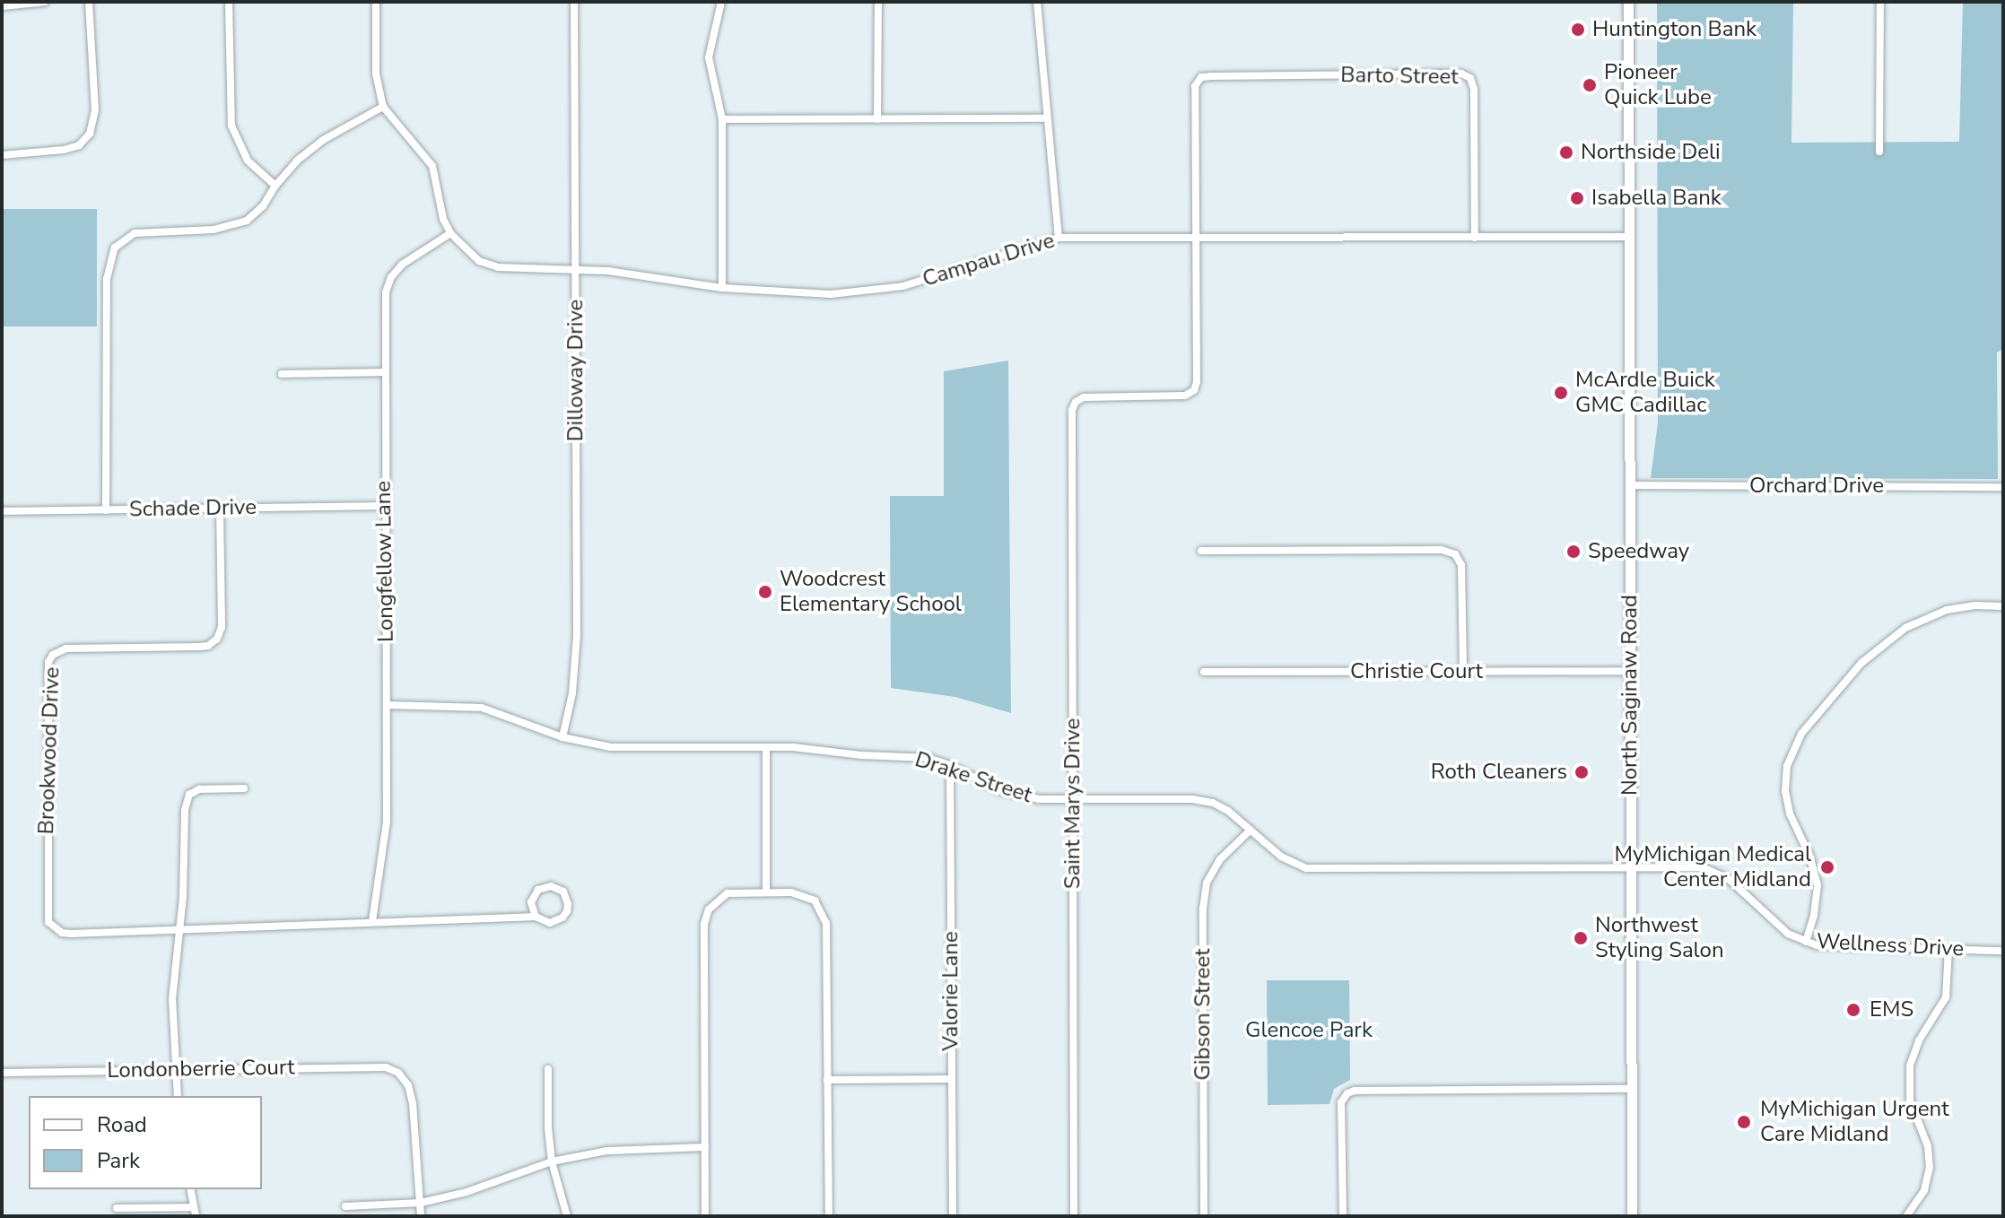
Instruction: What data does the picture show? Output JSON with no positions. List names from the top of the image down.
{
  "streets": {
    "main road": ["North Saginaw Road"],
    "street": [
      "Barto Street",
      "Campau Drive",
      "Dilloway Drive",
      "Orchard Drive",
      "Schade Drive",
      "Longfellow Lane",
      "Christie Court",
      "Brookwood Drive",
      "Drake Street",
      "Saint Marys Drive",
      "Wellness Drive",
      "Valorie Lane",
      "Gibson Street",
      "Londonberrie Court"
    ]
  },
  "crossings": [
    ["Barto Street", "Campau Drive"],
    ["Barto Street", "Saint Marys Drive"],
    ["Campau Drive", "Dilloway Drive"],
    ["Campau Drive", "Longfellow Lane"],
    ["Campau Drive", "North Saginaw Road"],
    ["Campau Drive", "Saint Marys Drive"],
    ["Dilloway Drive", "Drake Street"],
    ["Orchard Drive", "North Saginaw Road"],
    ["Schade Drive", "Longfellow Lane"],
    ["Schade Drive", "Brookwood Drive"],
    ["Longfellow Lane", "Drake Street"],
    ["Christie Court", "North Saginaw Road"],
    ["North Saginaw Road", "Drake Street"],
    ["North Saginaw Road", "Wellness Drive"],
    ["Drake Street", "Saint Marys Drive"],
    ["Drake Street", "Wellness Drive"],
    ["Drake Street", "Valorie Lane"],
    ["Drake Street", "Gibson Street"]
  ],
  "parks": ["Glencoe Park"],
  "places": [
    "Huntington Bank",
    "Pioneer Quick Lube",
    "Northside Deli",
    "Isabella Bank",
    "McArdle Buick GMC Cadillac",
    "Speedway",
    "Woodcrest Elementary School",
    "Roth Cleaners",
    "MyMichigan Medical Center Midland",
    "Northwest Styling Salon",
    "EMS",
    "MyMichigan Urgent Care Midland"
  ],
  "legend": ["Road", "Park"]
}
